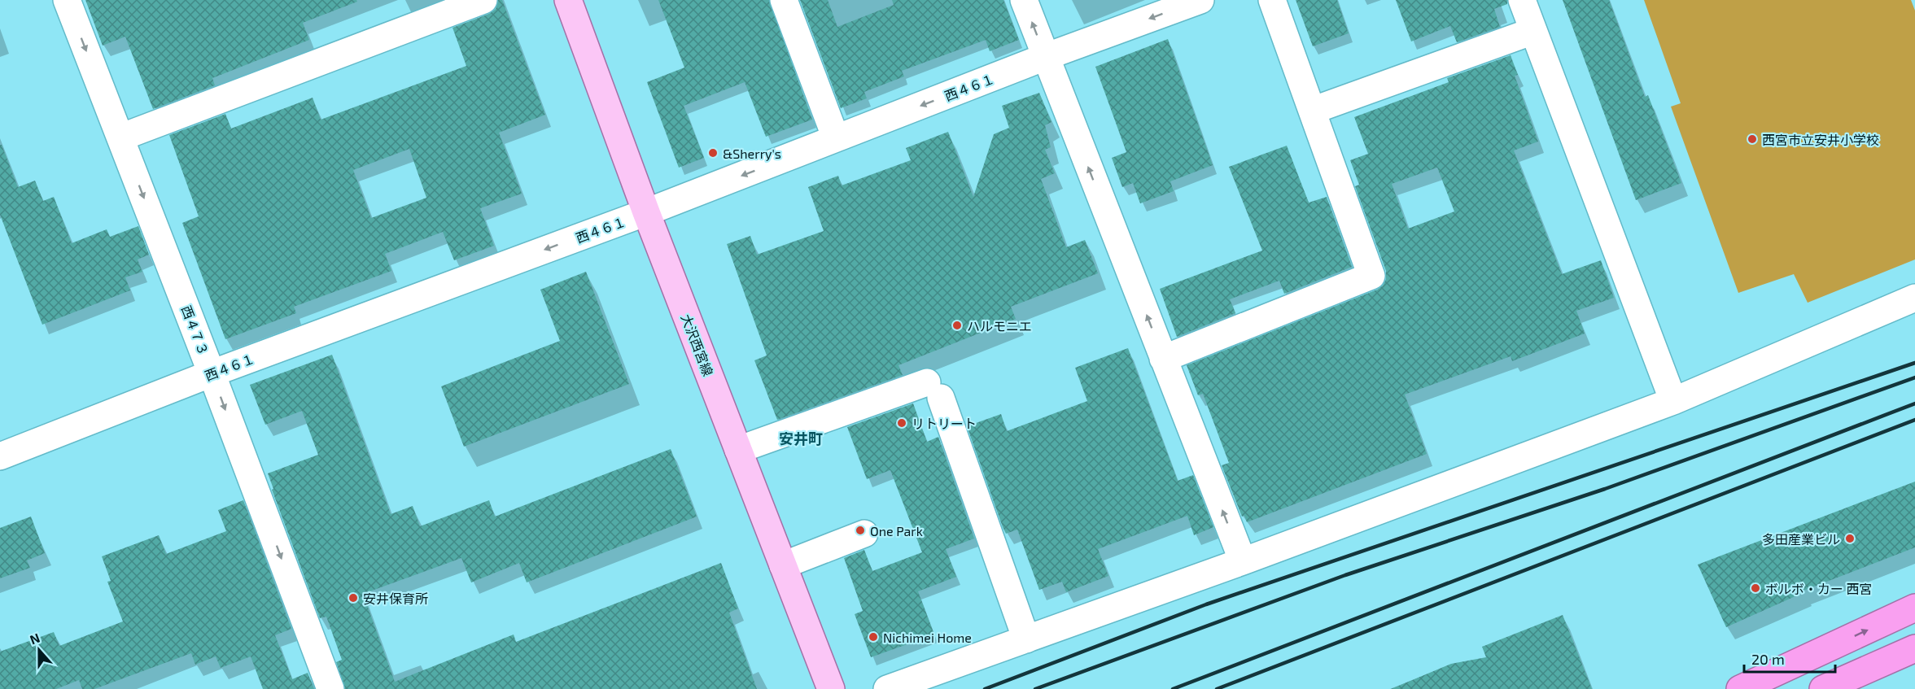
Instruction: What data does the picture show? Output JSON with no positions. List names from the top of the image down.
{
  "streets": {
    "main road": ["大沢西宮線"],
    "street": ["西４６１", "西４７３"]
  },
  "crossings": [
    ["西４６１", "西４７３"],
    ["西４６１", "大沢西宮線"]
  ],
  "one_way": ["西４６１", "西４７３"],
  "districts": ["安井町"],
  "places": [
    "西宮市立安井小学校",
    "&Sherry's",
    "ハルモニエ",
    "リトリート",
    "One Park",
    "多田産業ビル",
    "ボルボ・カー 西宮",
    "安井保育所",
    "Nichimei Home"
  ],
  "scale_bar": "20 m",
  "north": "top"
}
